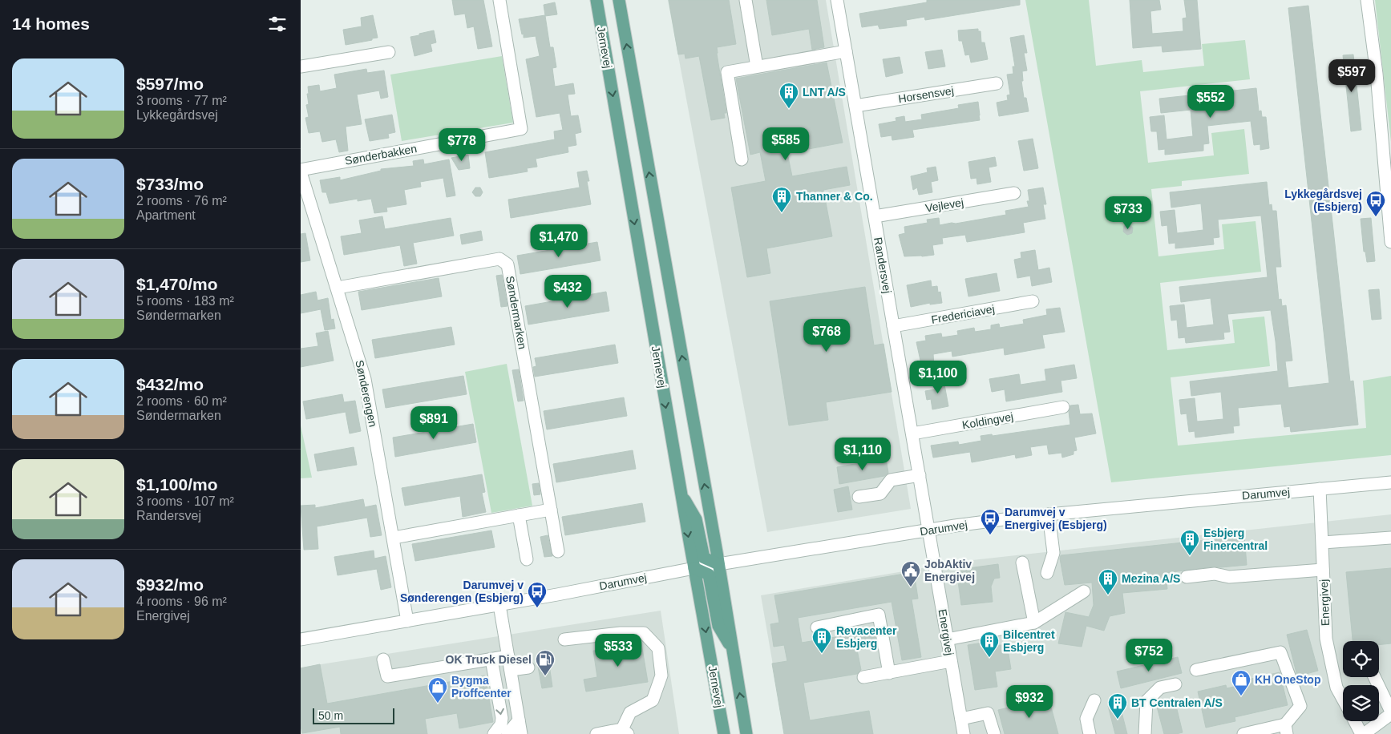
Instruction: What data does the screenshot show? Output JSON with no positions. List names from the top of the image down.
{
  "streets": {
    "main road": ["Jernevej"],
    "street": [
      "Horsensvej",
      "Sønderbakken",
      "Vejlevej",
      "Randersvej",
      "Søndermarken",
      "Fredericiavej",
      "Sønderengen",
      "Koldingvej",
      "Darumvej",
      "Energivej"
    ]
  },
  "crossings": [
    ["Jernevej", "Darumvej"],
    ["Horsensvej", "Randersvej"],
    ["Sønderbakken", "Sønderengen"],
    ["Vejlevej", "Randersvej"],
    ["Randersvej", "Fredericiavej"],
    ["Randersvej", "Koldingvej"],
    ["Randersvej", "Darumvej"],
    ["Randersvej", "Energivej"],
    ["Søndermarken", "Sønderengen"],
    ["Sønderengen", "Darumvej"],
    ["Darumvej", "Energivej"]
  ],
  "places": {
    "building": [
      "LNT A/S",
      "Thanner & Co.",
      "Esbjerg Finercentral",
      "Mezina A/S",
      "Revacenter Esbjerg",
      "Bilcentret Esbjerg",
      "BT Centralen A/S"
    ],
    "bus stop": ["Lykkegårdsvej (Esbjerg)", "Darumvej v Energivej (Esbjerg)", "Darumvej v Sønderengen (Esbjerg)"],
    "public building": ["JobAktiv Energivej"],
    "fuel station": ["OK Truck Diesel"],
    "shop": ["KH OneStop", "Bygma Proffcenter"]
  },
  "scale_bar": "50 m",
  "page": {
    "heading": "14 homes",
    "list": [
      {
        "name": "$597/mo",
        "note": "3 rooms · 77 m² · Lykkegårdsvej"
      },
      {
        "name": "$733/mo",
        "note": "2 rooms · 76 m² · Apartment"
      },
      {
        "name": "$1,470/mo",
        "note": "5 rooms · 183 m² · Søndermarken"
      },
      {
        "name": "$432/mo",
        "note": "2 rooms · 60 m² · Søndermarken"
      },
      {
        "name": "$1,100/mo",
        "note": "3 rooms · 107 m² · Randersvej"
      },
      {
        "name": "$932/mo",
        "note": "4 rooms · 96 m² · Energivej"
      }
    ],
    "price": [
      "$597",
      "$552",
      "$585",
      "$778",
      "$733",
      "$1,470",
      "$432",
      "$768",
      "$1,100",
      "$891",
      "$1,110",
      "$533",
      "$752",
      "$932"
    ],
    "scale": "50 m"
  }
}
